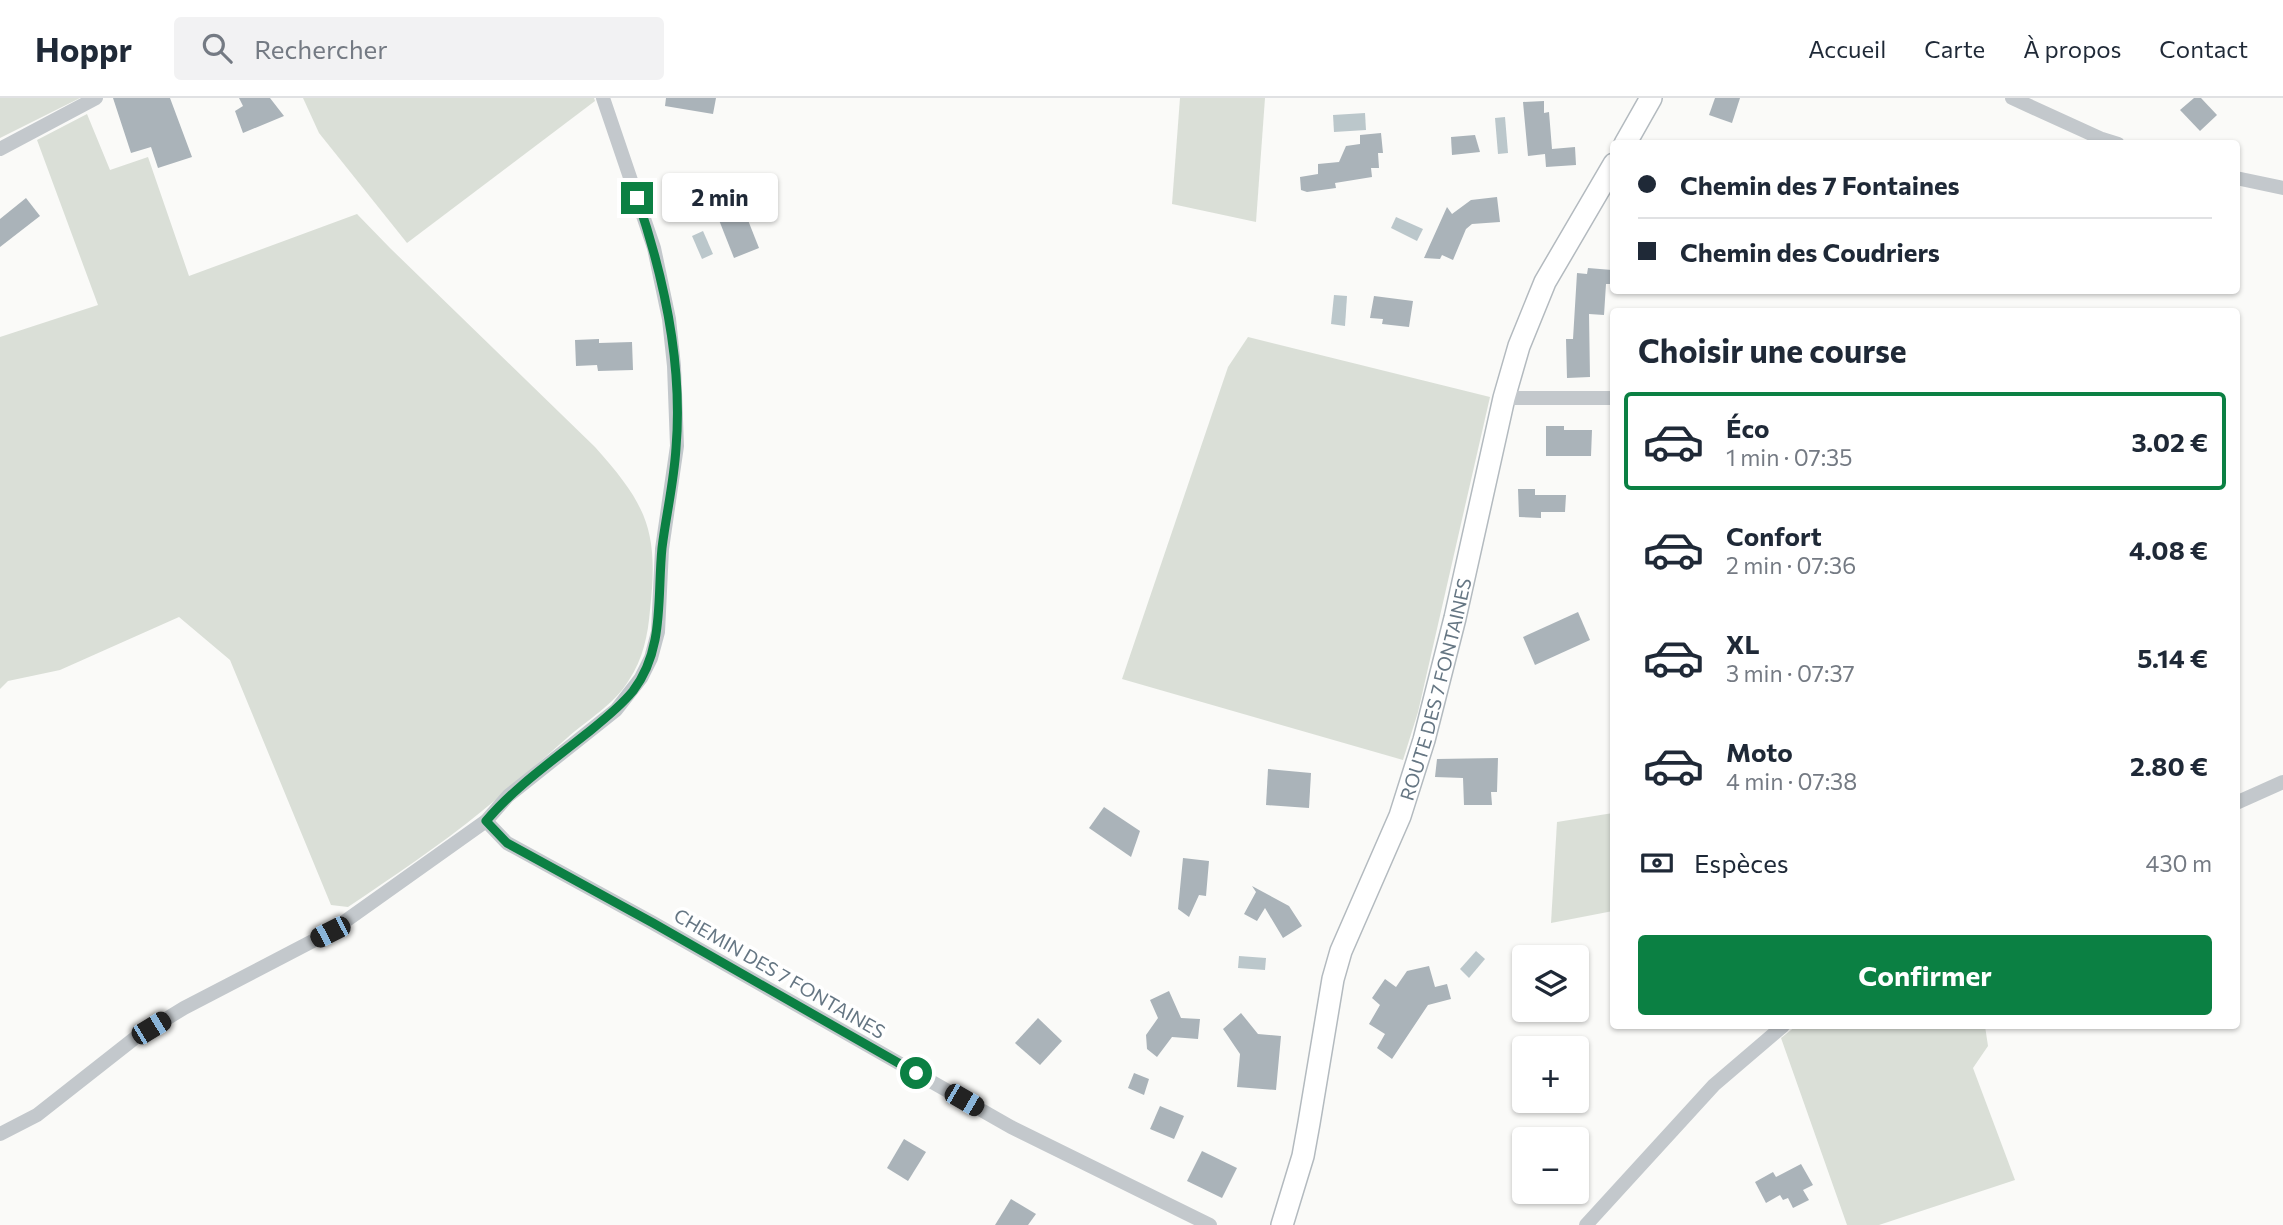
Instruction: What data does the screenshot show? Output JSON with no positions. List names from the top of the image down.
{
  "streets": {
    "street": ["ROUTE DES 7 FONTAINES", "CHEMIN DES 7 FONTAINES"]
  },
  "page": {
    "header": "Hoppr",
    "search": "Rechercher",
    "nav": [
      "Accueil",
      "Carte",
      "À propos",
      "Contact"
    ],
    "banner": ["Chemin des 7 Fontaines", "Chemin des Coudriers"],
    "bubble": "2 min",
    "heading": "Choisir une course",
    "list": [
      {
        "name": "Éco",
        "note": "1 min · 07:35",
        "value": "3.02 €"
      },
      {
        "name": "Confort",
        "note": "2 min · 07:36",
        "value": "4.08 €"
      },
      {
        "name": "XL",
        "note": "3 min · 07:37",
        "value": "5.14 €"
      },
      {
        "name": "Moto",
        "note": "4 min · 07:38",
        "value": "2.80 €"
      }
    ],
    "pay": ["Espèces", "430 m"],
    "buttons": "Confirmer",
    "map_buttons": ["+", "−"]
  }
}
